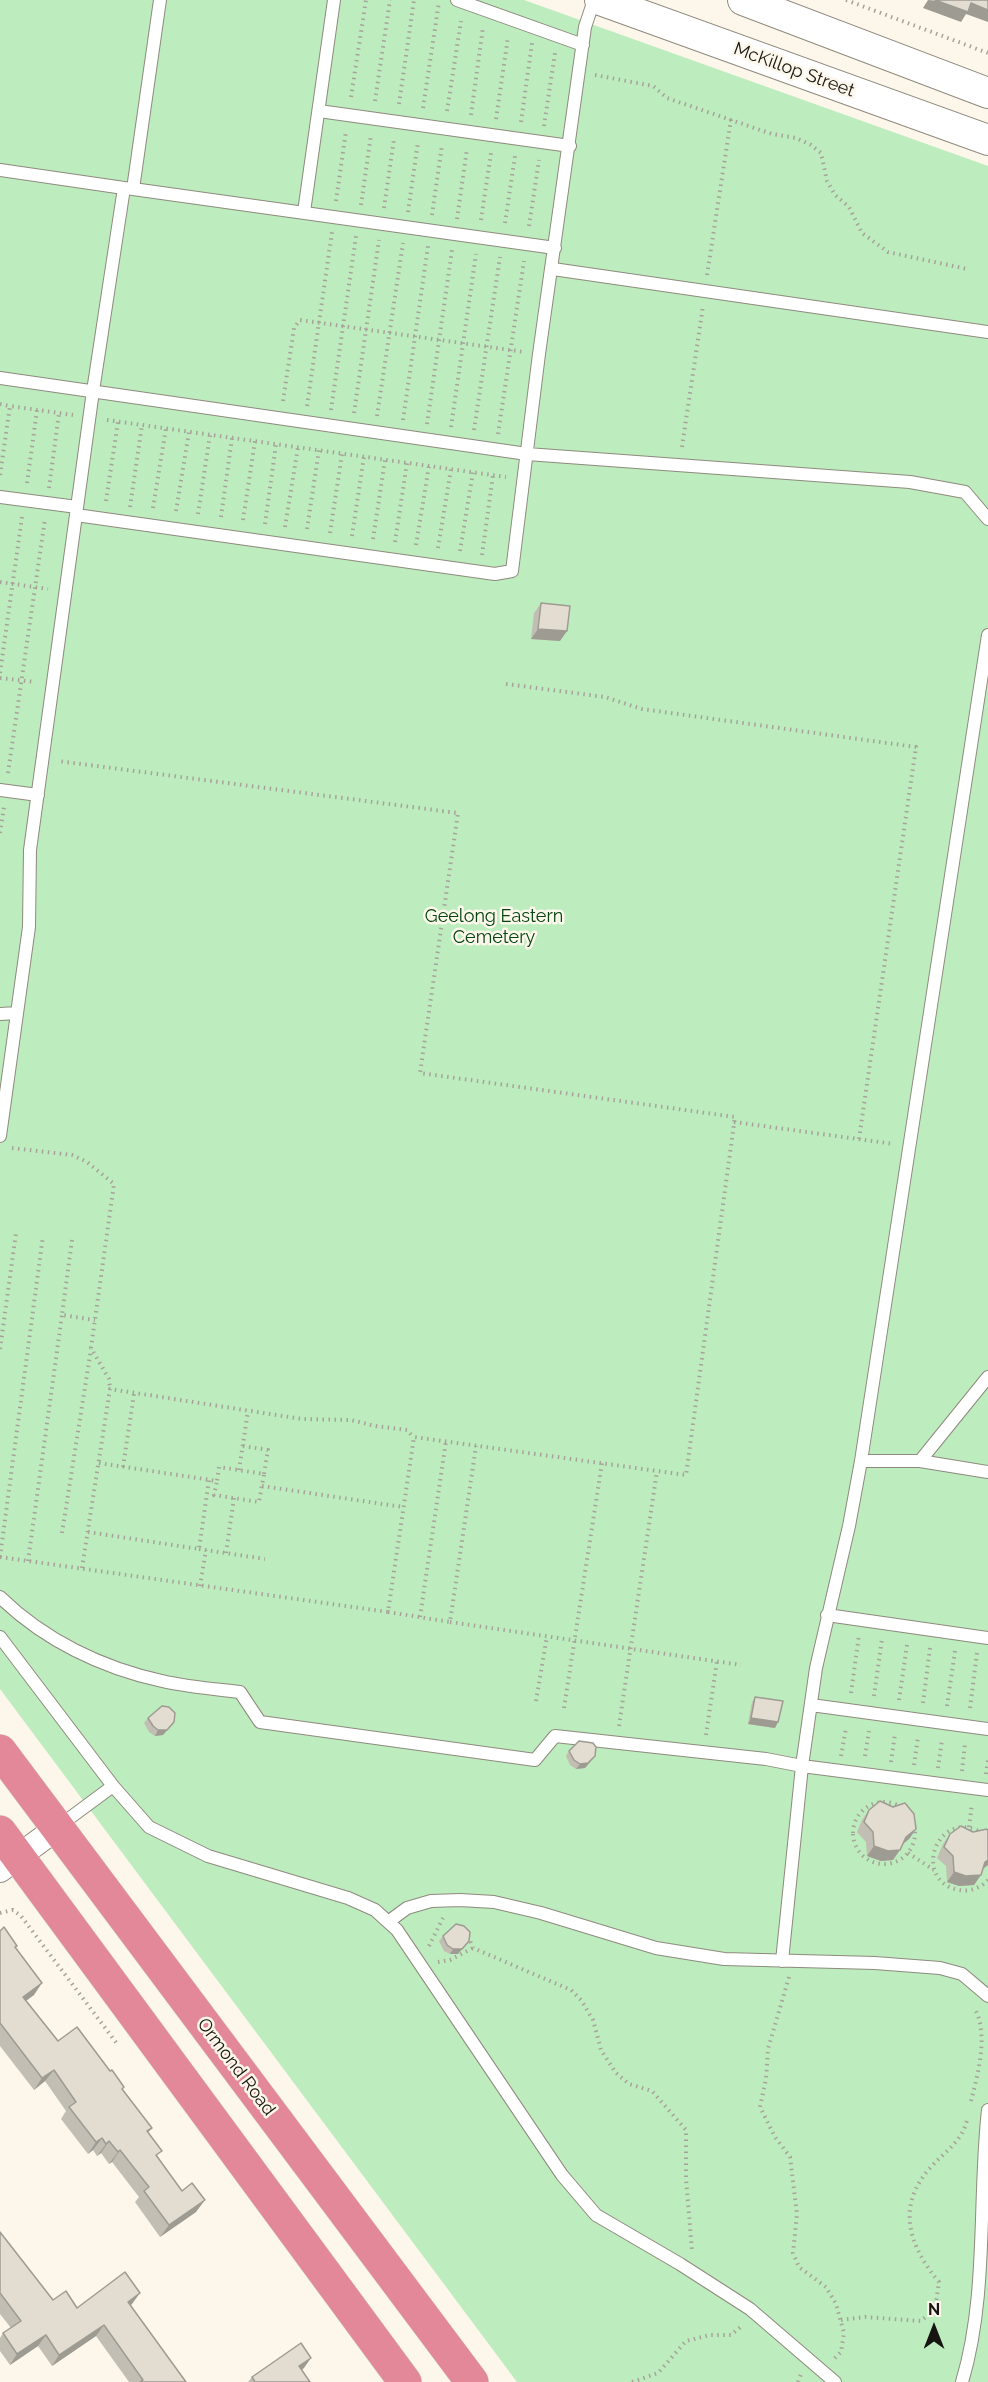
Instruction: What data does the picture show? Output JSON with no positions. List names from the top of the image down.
{
  "streets": {
    "highway": ["Ormond Road"],
    "street": ["McKillop Street"]
  },
  "parks": ["Geelong Eastern Cemetery"],
  "north": "top"
}
